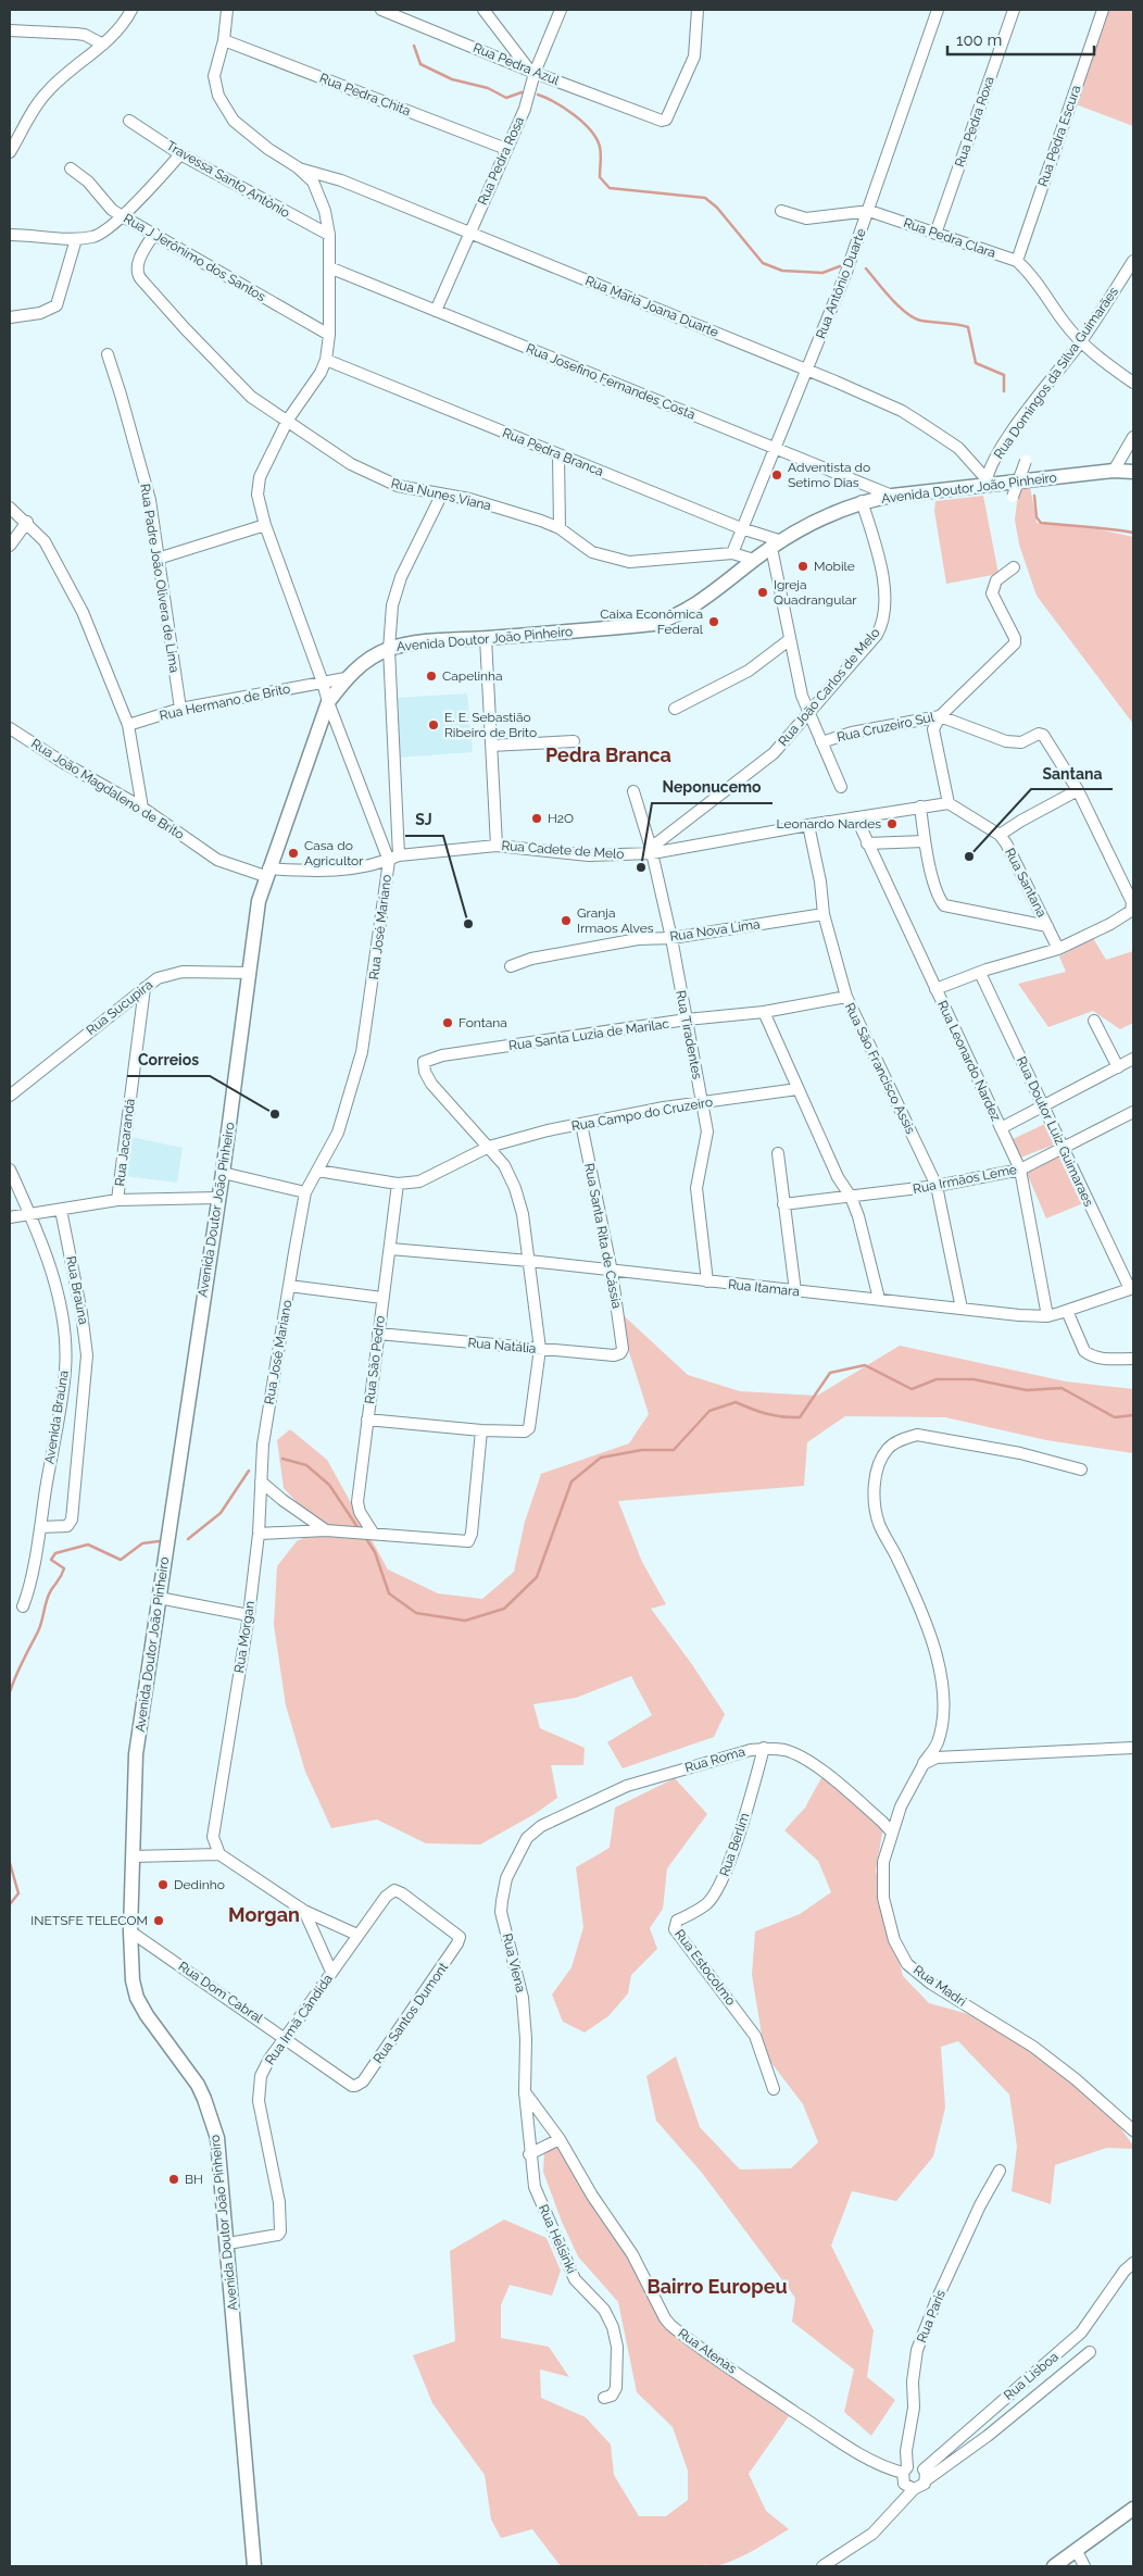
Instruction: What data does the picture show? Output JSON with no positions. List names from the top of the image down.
{
  "streets": {
    "main road": ["Avenida Doutor João Pinheiro"],
    "street": [
      "Rua Pedra Azul",
      "Rua Pedra Chita",
      "Rua Pedra Roxa",
      "Rua Pedra Escura",
      "Rua Pedra Rosa",
      "Travessa Santo Antônio",
      "Rua Pedra Clara",
      "Rua J Jerônimo dos Santos",
      "Rua Antônio Duarte",
      "Rua Maria Joana Duarte",
      "Rua Domingos da Silva Guimarães",
      "Rua Josefino Fernandes Costa",
      "Rua Pedra Branca",
      "Rua Nunes Viana",
      "Rua Padre João Olivera de Lima",
      "Rua João Carlos de Melo",
      "Rua Hermano de Brito",
      "Rua Cruzeiro Sul",
      "Rua João Magdaleno de Brito",
      "Rua Cadete de Melo",
      "Rua Santana",
      "Rua José Mariano",
      "Rua Nova Lima",
      "Rua Sucupira",
      "Rua Santa Luzia de Marilac",
      "Rua Tiradentes",
      "Rua Leonardo Nardez",
      "Rua São Francisco Assis",
      "Rua Campo do Cruzeiro",
      "Rua Doutor Luiz Guimaraes",
      "Rua Jacarandá",
      "Rua Irmãos Leme",
      "Rua Santa Rita de Cássia",
      "Rua Itamara",
      "Rua Braúna",
      "Rua Natália",
      "Rua São Pedro",
      "Avenida Braúna",
      "Rua Morgan",
      "Rua Roma",
      "Rua Berlim",
      "Rua Viena",
      "Rua Estocolmo",
      "Rua Madri",
      "Rua Dom Cabral",
      "Rua Santos Dumont",
      "Rua Irmã Cândida",
      "Rua Helsinki",
      "Rua Paris",
      "Rua Atenas",
      "Rua Lisboa"
    ]
  },
  "crossings": [
    ["Rua Pedra Azul", "Rua Pedra Rosa"],
    ["Rua Pedra Chita", "Rua Pedra Rosa"],
    ["Rua Pedra Roxa", "Rua Pedra Clara"],
    ["Rua Pedra Escura", "Rua Pedra Clara"],
    ["Rua Pedra Rosa", "Rua Maria Joana Duarte"],
    ["Rua Pedra Rosa", "Rua Josefino Fernandes Costa"],
    ["Rua Pedra Clara", "Rua Antônio Duarte"],
    ["Rua Pedra Clara", "Rua Domingos da Silva Guimarães"],
    ["Rua J Jerônimo dos Santos", "Rua Nunes Viana"],
    ["Rua Antônio Duarte", "Rua Maria Joana Duarte"],
    ["Rua Antônio Duarte", "Rua Josefino Fernandes Costa"],
    ["Rua Antônio Duarte", "Rua Pedra Branca"],
    ["Rua Antônio Duarte", "Rua Nunes Viana"],
    ["Rua Maria Joana Duarte", "Rua Domingos da Silva Guimarães"],
    ["Rua Maria Joana Duarte", "Avenida Doutor João Pinheiro"],
    ["Rua Domingos da Silva Guimarães", "Avenida Doutor João Pinheiro"],
    ["Rua Josefino Fernandes Costa", "Avenida Doutor João Pinheiro"],
    ["Rua Pedra Branca", "Avenida Doutor João Pinheiro"],
    ["Rua Pedra Branca", "Rua José Mariano"],
    ["Avenida Doutor João Pinheiro", "Rua Nunes Viana"],
    ["Avenida Doutor João Pinheiro", "Rua João Carlos de Melo"],
    ["Avenida Doutor João Pinheiro", "Rua Hermano de Brito"],
    ["Avenida Doutor João Pinheiro", "Rua João Magdaleno de Brito"],
    ["Avenida Doutor João Pinheiro", "Rua Cadete de Melo"],
    ["Avenida Doutor João Pinheiro", "Rua José Mariano"],
    ["Avenida Doutor João Pinheiro", "Rua Sucupira"],
    ["Avenida Doutor João Pinheiro", "Rua Dom Cabral"],
    ["Avenida Doutor João Pinheiro", "Rua Irmã Cândida"],
    ["Rua Nunes Viana", "Rua José Mariano"],
    ["Rua Padre João Olivera de Lima", "Rua Hermano de Brito"],
    ["Rua João Carlos de Melo", "Rua Cadete de Melo"],
    ["Rua João Carlos de Melo", "Rua Tiradentes"],
    ["Rua Hermano de Brito", "Rua José Mariano"],
    ["Rua João Magdaleno de Brito", "Rua Cadete de Melo"],
    ["Rua Cadete de Melo", "Rua Santana"],
    ["Rua Cadete de Melo", "Rua José Mariano"],
    ["Rua Cadete de Melo", "Rua Tiradentes"],
    ["Rua Cadete de Melo", "Rua Leonardo Nardez"],
    ["Rua Cadete de Melo", "Rua São Francisco Assis"],
    ["Rua José Mariano", "Rua Campo do Cruzeiro"],
    ["Rua José Mariano", "Rua Morgan"],
    ["Rua Nova Lima", "Rua Tiradentes"],
    ["Rua Nova Lima", "Rua São Francisco Assis"],
    ["Rua Sucupira", "Rua Jacarandá"],
    ["Rua Santa Luzia de Marilac", "Rua Tiradentes"],
    ["Rua Santa Luzia de Marilac", "Rua São Francisco Assis"],
    ["Rua Santa Luzia de Marilac", "Rua Campo do Cruzeiro"],
    ["Rua Tiradentes", "Rua Campo do Cruzeiro"],
    ["Rua Tiradentes", "Rua Itamara"],
    ["Rua Leonardo Nardez", "Rua Irmãos Leme"],
    ["Rua Leonardo Nardez", "Rua Itamara"],
    ["Rua São Francisco Assis", "Rua Irmãos Leme"],
    ["Rua São Francisco Assis", "Rua Itamara"],
    ["Rua Campo do Cruzeiro", "Rua Santa Rita de Cássia"],
    ["Rua Campo do Cruzeiro", "Rua São Pedro"],
    ["Rua Doutor Luiz Guimaraes", "Rua Irmãos Leme"],
    ["Rua Doutor Luiz Guimaraes", "Rua Itamara"],
    ["Rua Santa Rita de Cássia", "Rua Itamara"],
    ["Rua Santa Rita de Cássia", "Rua Natália"],
    ["Rua Itamara", "Rua São Pedro"],
    ["Rua Braúna", "Avenida Braúna"],
    ["Rua Natália", "Rua São Pedro"],
    ["Rua Roma", "Rua Berlim"],
    ["Rua Roma", "Rua Viena"],
    ["Rua Roma", "Rua Madri"],
    ["Rua Berlim", "Rua Estocolmo"],
    ["Rua Viena", "Rua Helsinki"],
    ["Rua Viena", "Rua Atenas"],
    ["Rua Dom Cabral", "Rua Santos Dumont"],
    ["Rua Dom Cabral", "Rua Irmã Cândida"],
    ["Rua Santos Dumont", "Rua Irmã Cândida"],
    ["Rua Helsinki", "Rua Atenas"],
    ["Rua Paris", "Rua Atenas"],
    ["Rua Paris", "Rua Lisboa"],
    ["Rua Atenas", "Rua Lisboa"]
  ],
  "districts": ["Pedra Branca", "Morgan", "Bairro Europeu"],
  "places": [
    "Adventista do Setimo Dias",
    "Mobile",
    "Igreja Quadrangular",
    "Caixa Econômica Federal",
    "Capelinha",
    "E. E. Sebastião Ribeiro de Brito",
    "H2O",
    "Leonardo Nardes",
    "Casa do Agricultor",
    "Santana",
    "Neponucemo",
    "Granja Irmaos Alves",
    "SJ",
    "Fontana",
    "Correios",
    "Dedinho",
    "INETSFE TELECOM",
    "BH"
  ],
  "scale_bar": "100 m"
}
